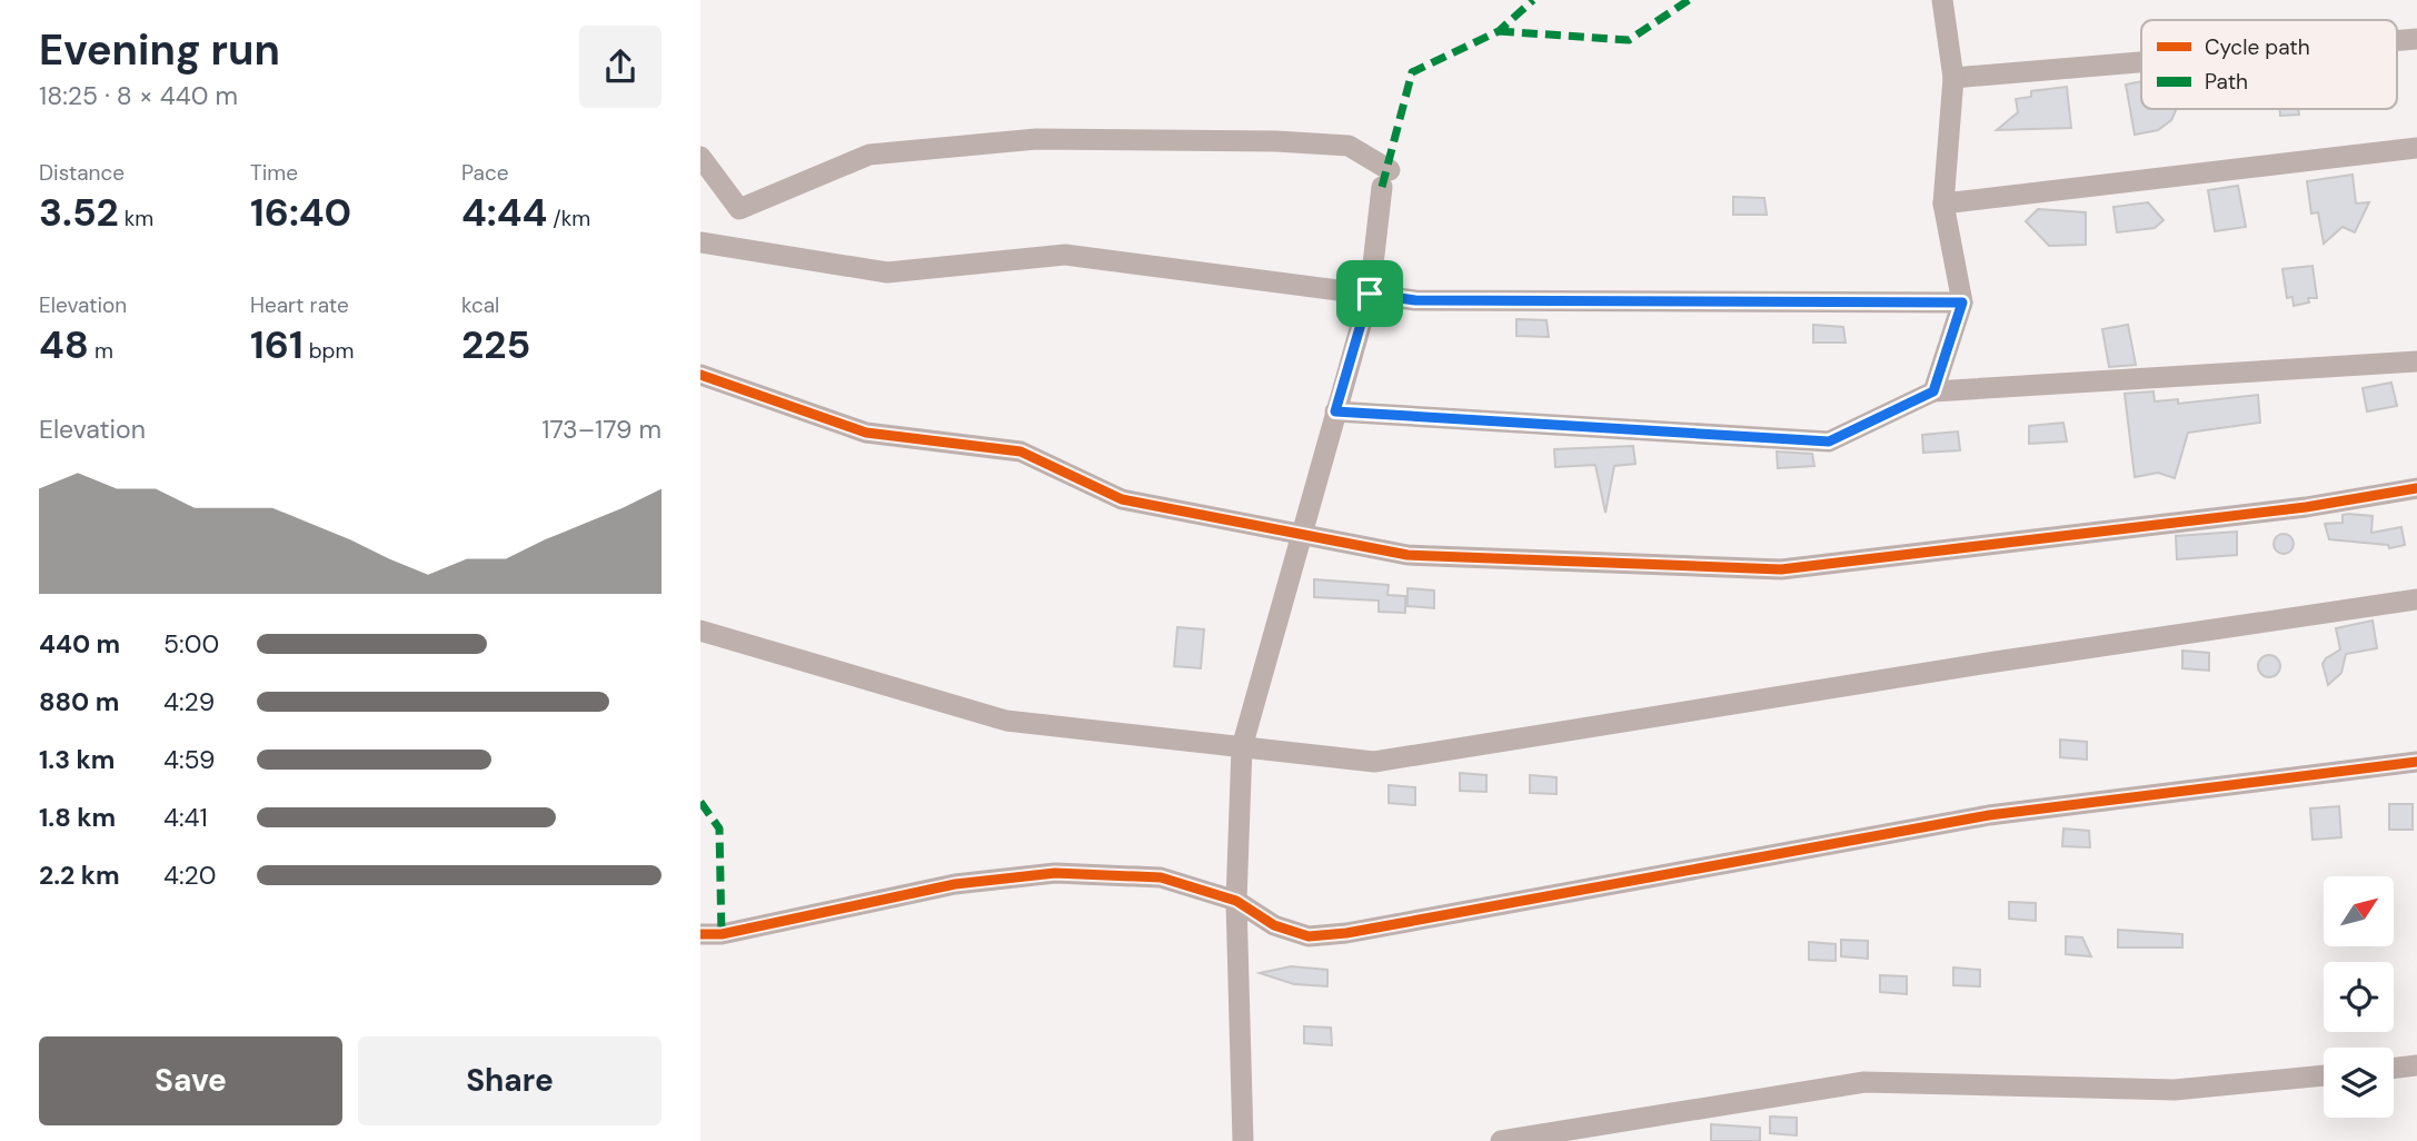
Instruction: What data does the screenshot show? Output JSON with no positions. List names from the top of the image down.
{
  "legend": ["Cycle path", "Path"],
  "north": "top right",
  "page": {
    "heading": ["Evening run", "18:25 · 8 × 440 m"],
    "stats": [
      ["Distance", "3.52 km"],
      ["Time", "16:40"],
      ["Pace", "4:44 /km"],
      ["Elevation", "48 m"],
      ["Heart rate", "161 bpm"],
      ["kcal", "225"]
    ],
    "chart": ["Elevation", "173–179 m"],
    "list": [
      {
        "name": "440 m",
        "note": "5:00"
      },
      {
        "name": "880 m",
        "note": "4:29"
      },
      {
        "name": "1.3 km",
        "note": "4:59"
      },
      {
        "name": "1.8 km",
        "note": "4:41"
      },
      {
        "name": "2.2 km",
        "note": "4:20"
      }
    ],
    "buttons": ["Save", "Share"]
  }
}
